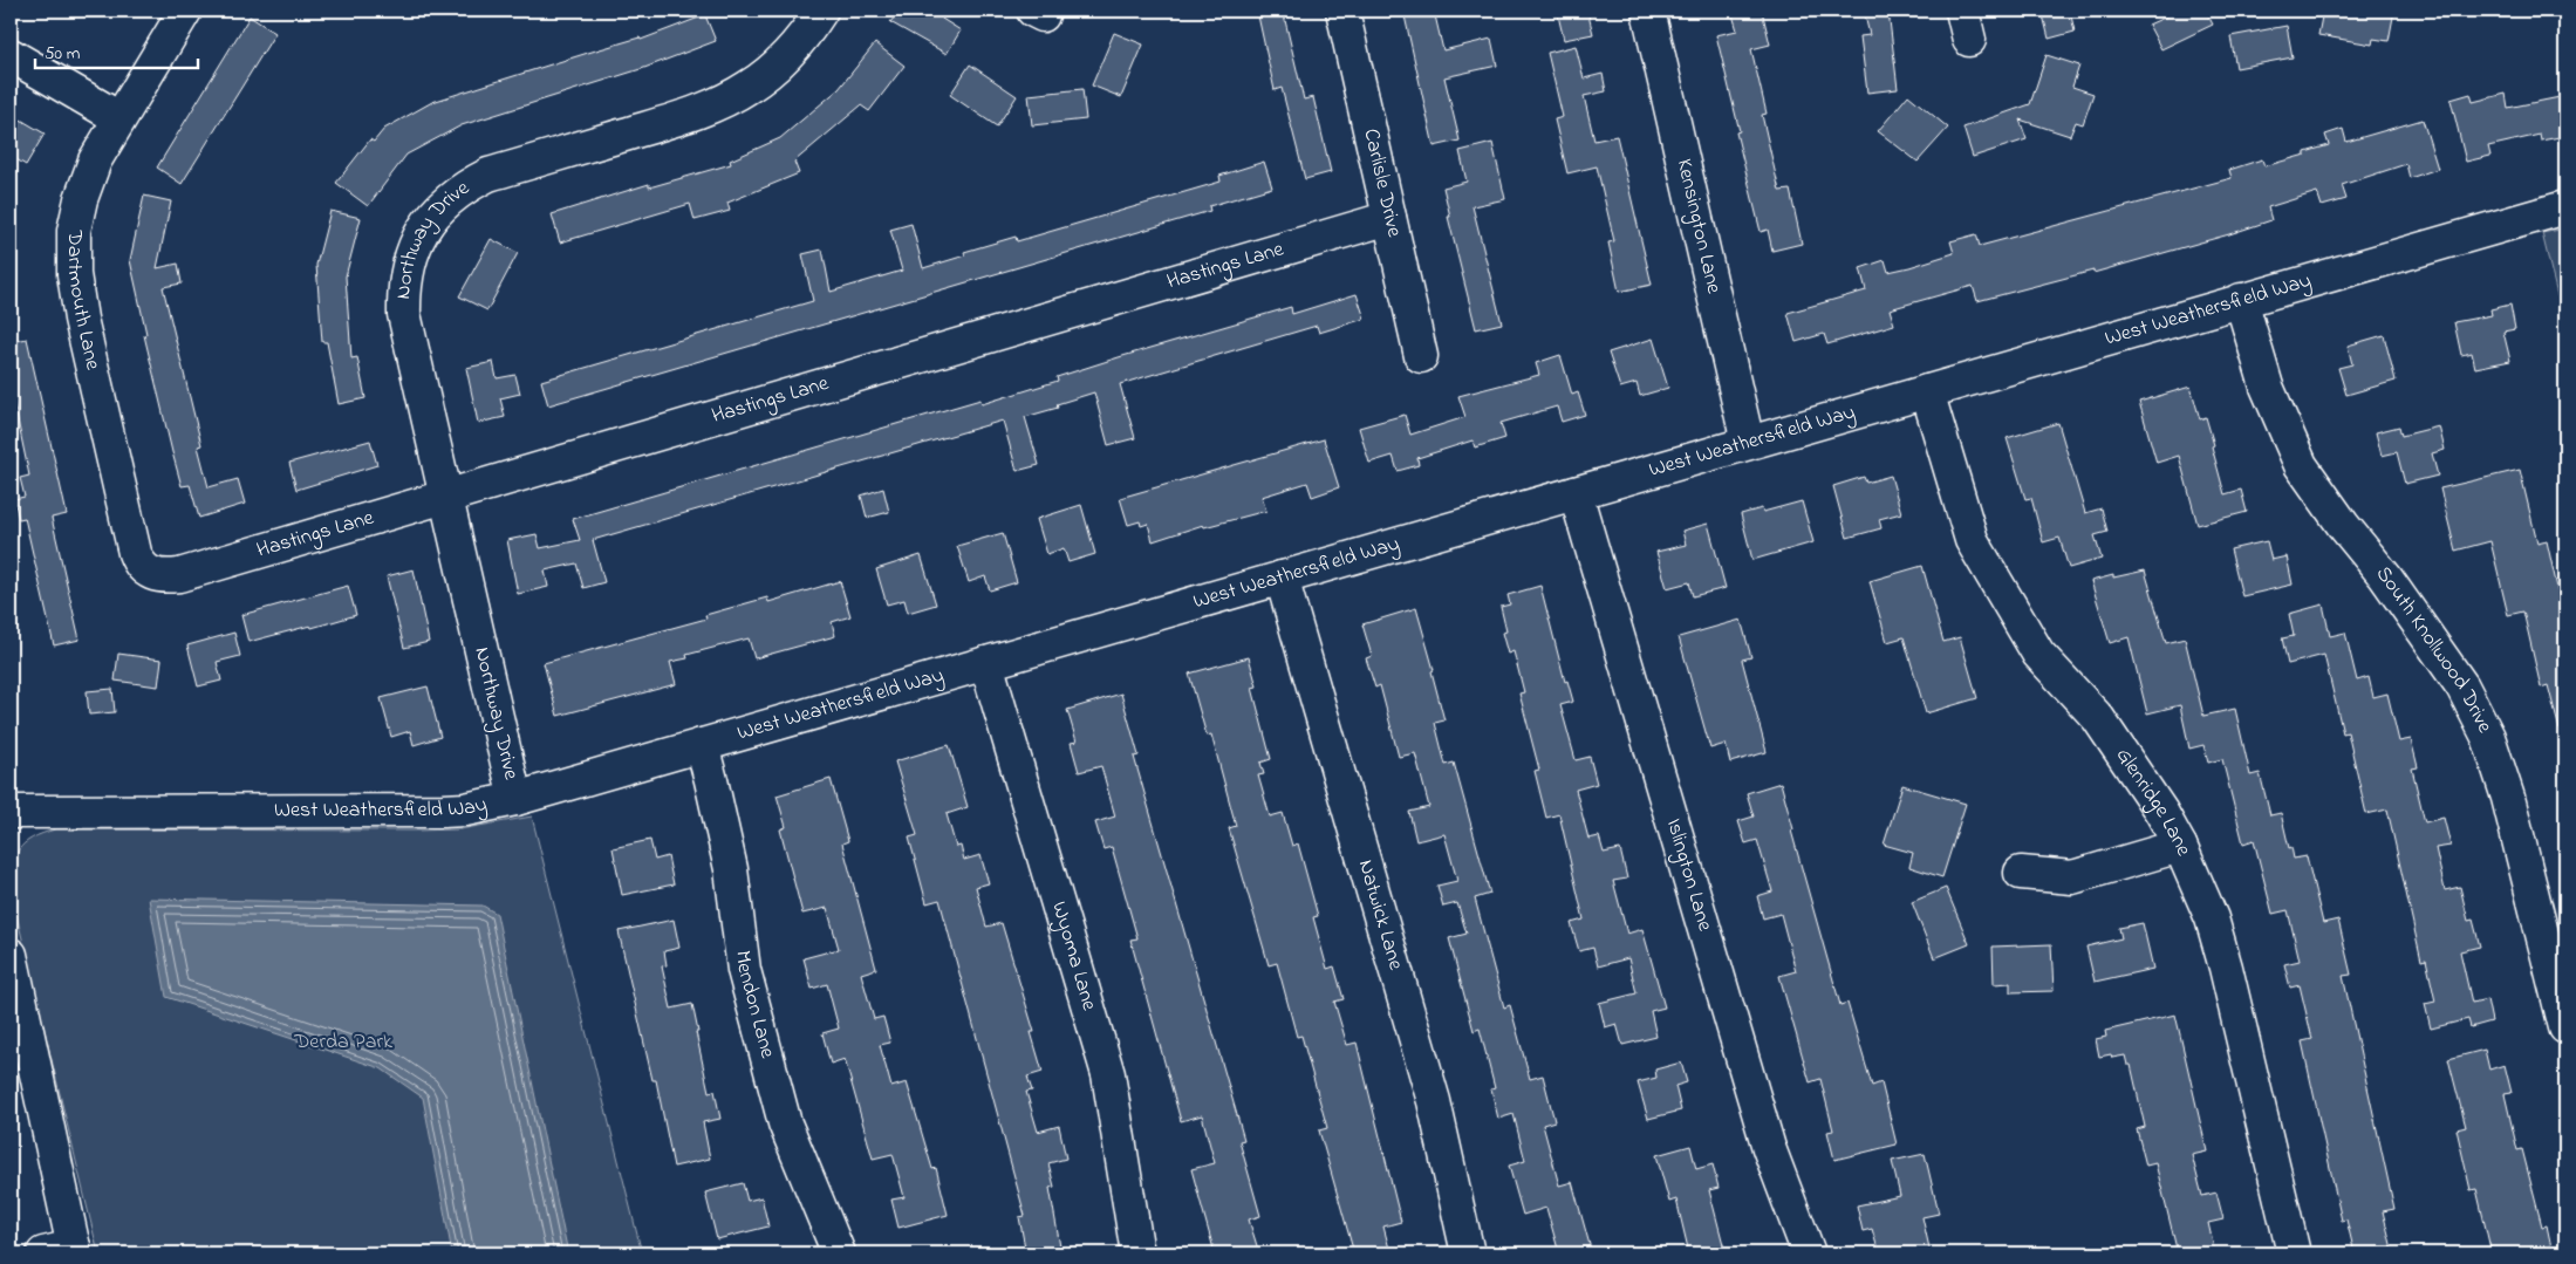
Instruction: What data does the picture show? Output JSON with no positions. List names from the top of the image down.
{
  "streets": {
    "street": [
      "Carlisle Drive",
      "Kensington Lane",
      "Northway Drive",
      "Hastings Lane",
      "Dartmouth Lane",
      "West Weathersfield Way",
      "South Knollwood Drive",
      "Glenridge Lane",
      "Islington Lane",
      "Natwick Lane",
      "Wyoma Lane",
      "Mendon Lane"
    ]
  },
  "crossings": [
    ["Carlisle Drive", "Hastings Lane"],
    ["Kensington Lane", "West Weathersfield Way"],
    ["Northway Drive", "Hastings Lane"],
    ["Northway Drive", "West Weathersfield Way"],
    ["Hastings Lane", "Dartmouth Lane"],
    ["West Weathersfield Way", "South Knollwood Drive"],
    ["West Weathersfield Way", "Glenridge Lane"],
    ["West Weathersfield Way", "Islington Lane"],
    ["West Weathersfield Way", "Natwick Lane"],
    ["West Weathersfield Way", "Wyoma Lane"],
    ["West Weathersfield Way", "Mendon Lane"]
  ],
  "parks": ["Derda Park"],
  "scale_bar": "50 m"
}
